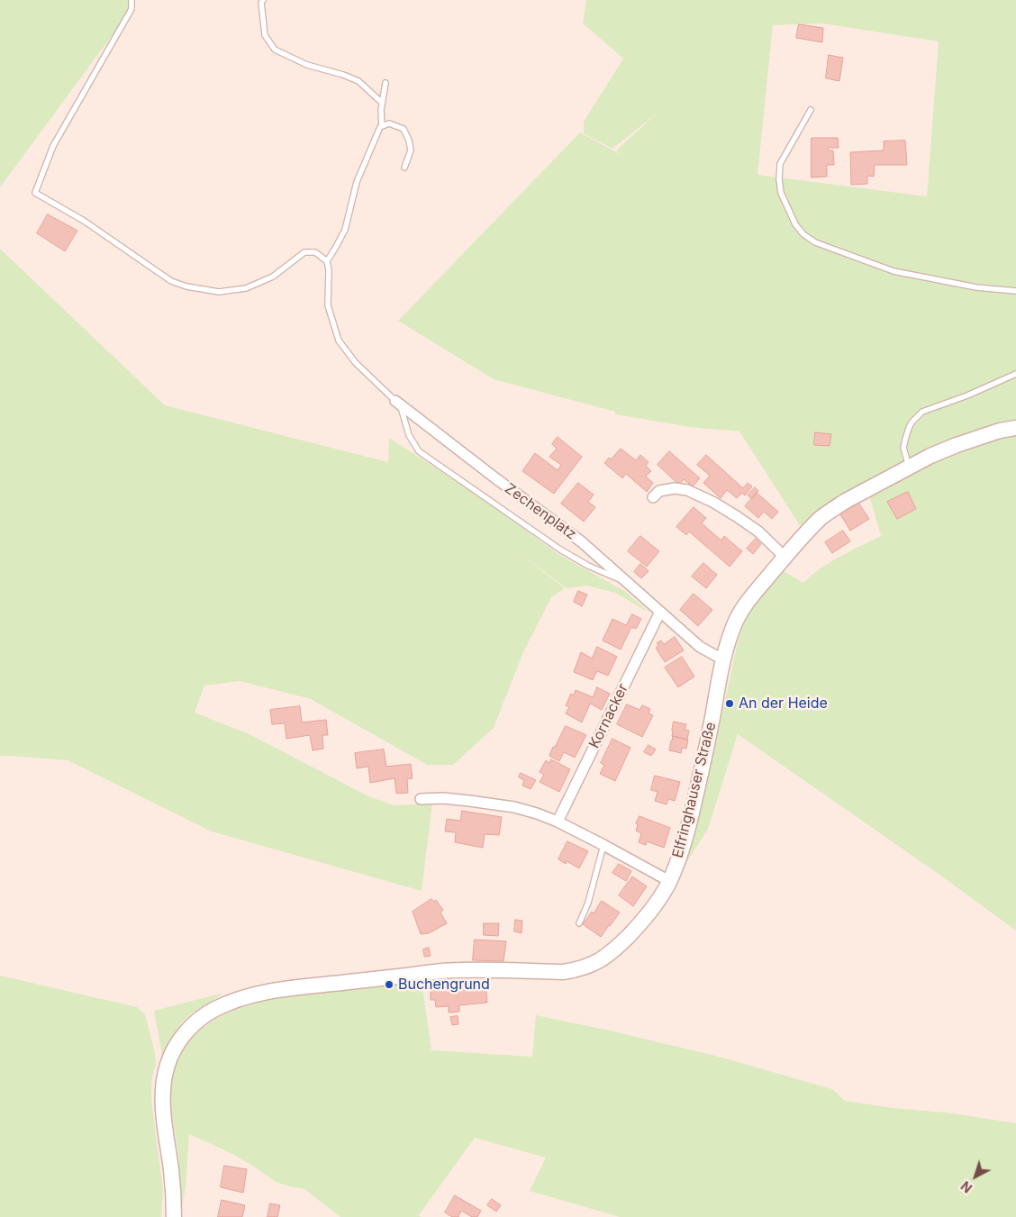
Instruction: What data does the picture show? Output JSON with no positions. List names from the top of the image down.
{
  "streets": {
    "main road": ["Elfringhauser Straße"],
    "street": ["Zechenplatz", "Kornacker"]
  },
  "crossings": [
    ["Zechenplatz", "Kornacker"],
    ["Zechenplatz", "Elfringhauser Straße"]
  ],
  "places": ["An der Heide", "Buchengrund"],
  "north": "bottom left"
}
